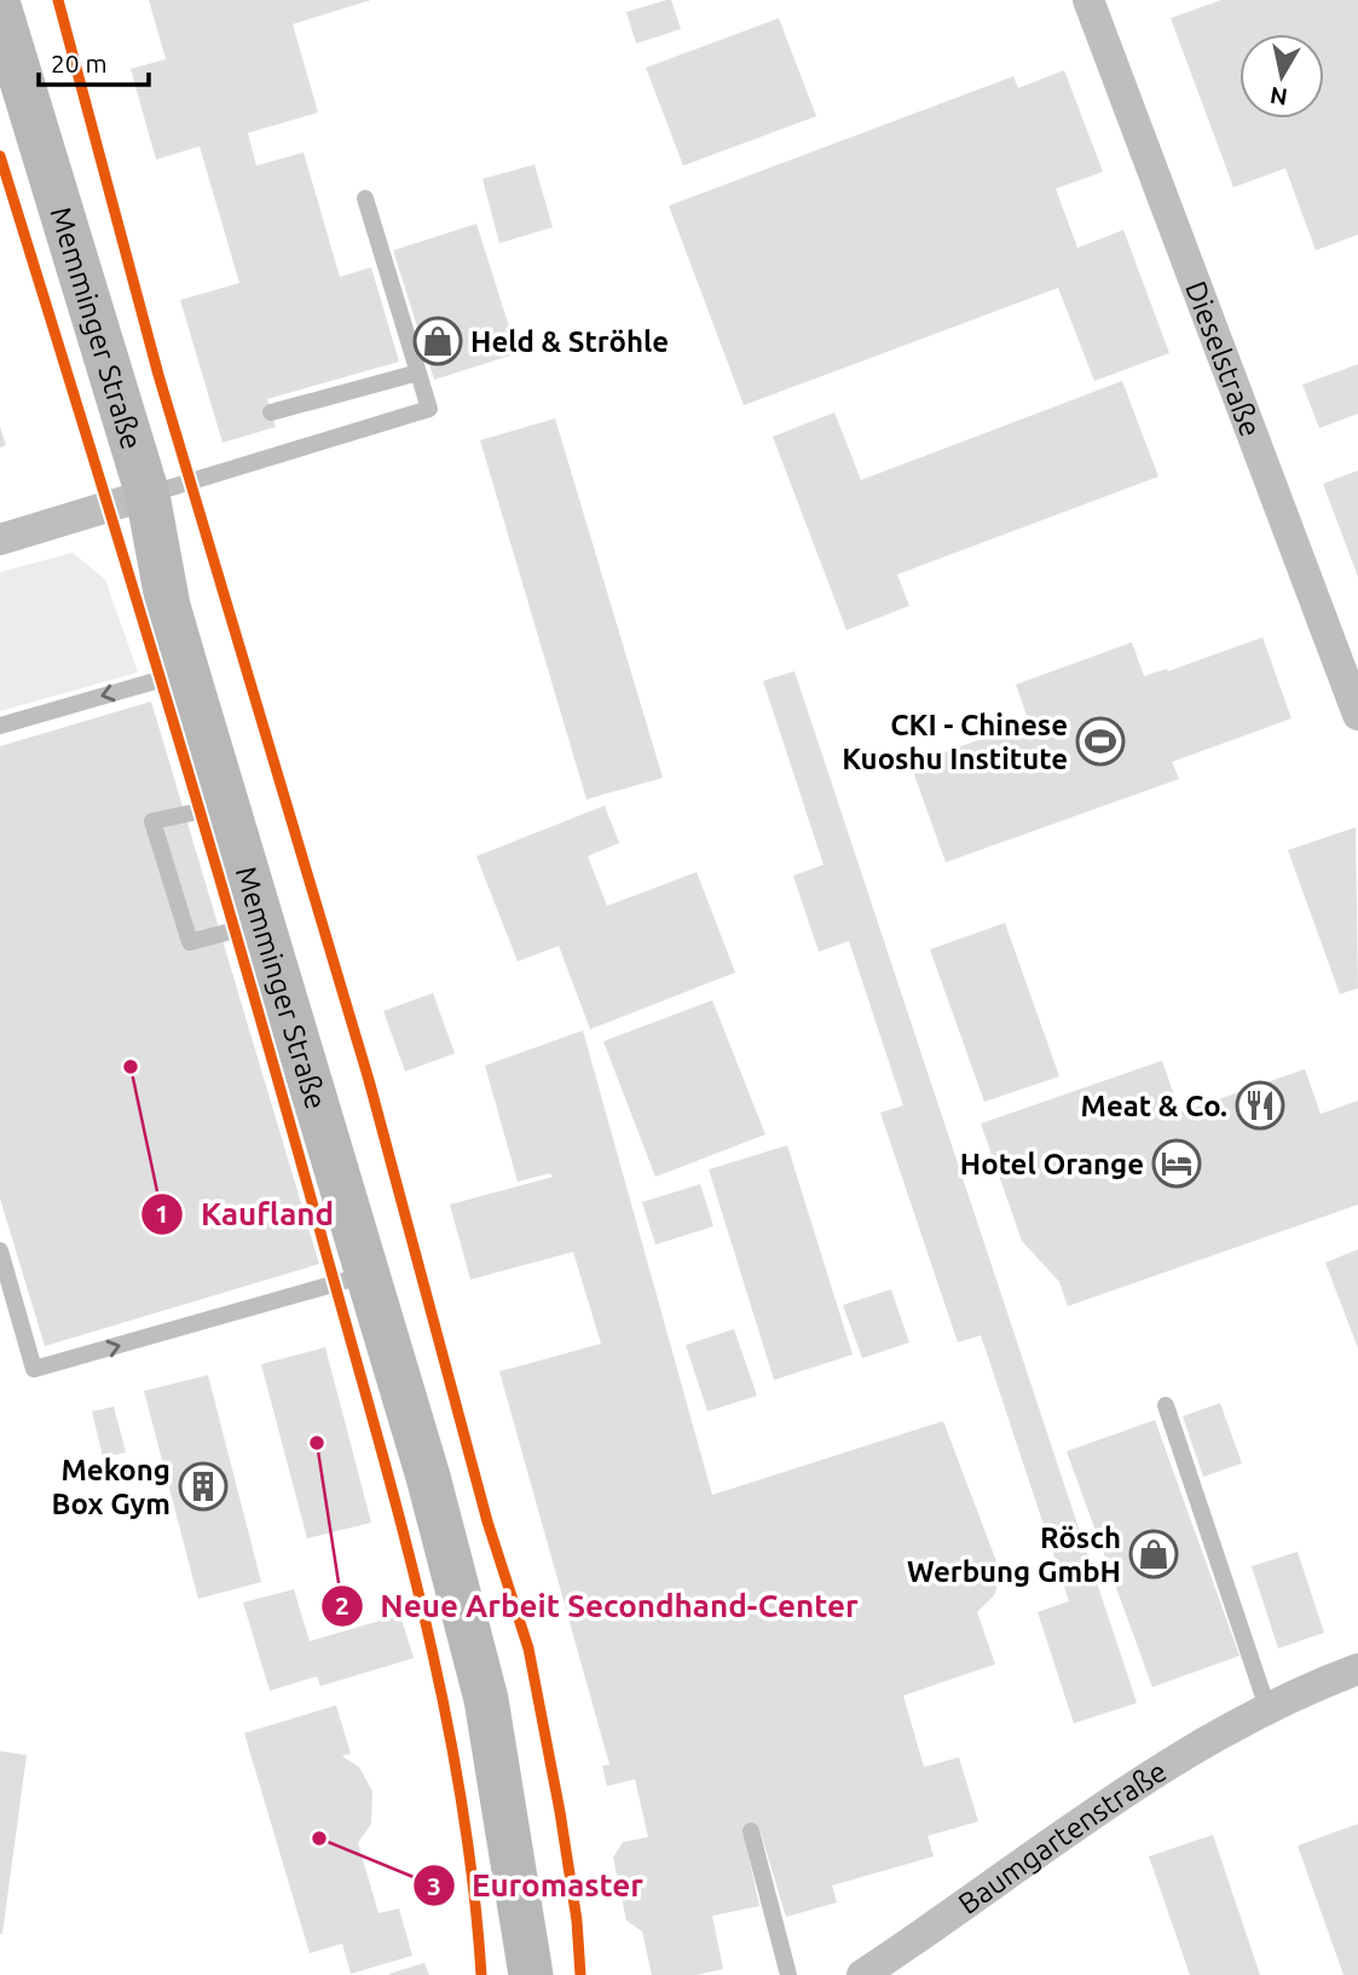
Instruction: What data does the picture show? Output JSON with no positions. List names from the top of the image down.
{
  "streets": {
    "main road": ["Memminger Straße"],
    "street": ["Dieselstraße", "Baumgartenstraße"]
  },
  "places": {
    "shop": ["Held & Ströhle", "Rösch Werbung GmbH"],
    "sports": ["CKI - Chinese Kuoshu Institute"],
    "other": ["Kaufland", "Neue Arbeit Secondhand-Center", "Euromaster"],
    "restaurant": ["Meat & Co."],
    "hotel": ["Hotel Orange"],
    "building": ["Mekong Box Gym"]
  },
  "scale_bar": "20 m",
  "north": "bottom"
}
